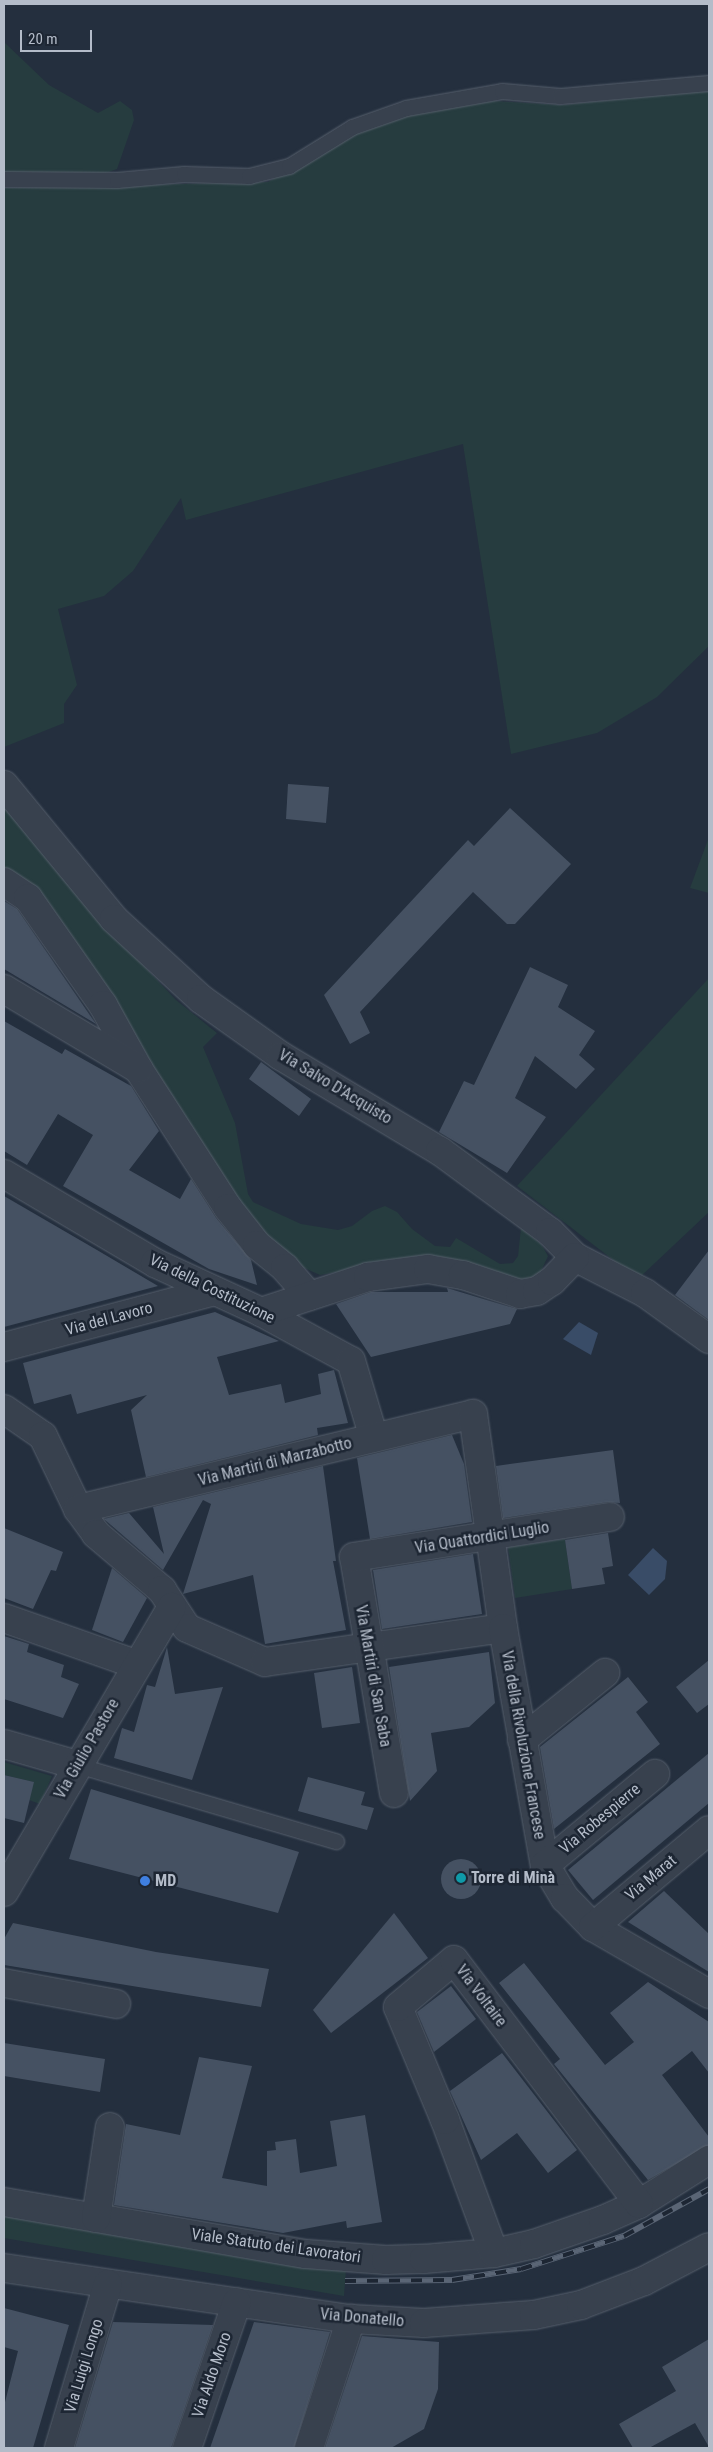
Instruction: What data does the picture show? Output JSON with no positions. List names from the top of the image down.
{
  "streets": {
    "street": [
      "Via Salvo D'Acquisto",
      "Via della Costituzione",
      "Via del Lavoro",
      "Via Martiri di Marzabotto",
      "Via Quattordici Luglio",
      "Via Martiri di San Saba",
      "Via della Rivoluzione Francese",
      "Via Giulio Pastore",
      "Via Robespierre",
      "Via Marat",
      "Via Voltaire",
      "Viale Statuto dei Lavoratori",
      "Via Donatello",
      "Via Luigi Longo",
      "Via Aldo Moro"
    ]
  },
  "crossings": [
    ["Via della Costituzione", "Via del Lavoro"],
    ["Via della Costituzione", "Via Martiri di Marzabotto"],
    ["Via Martiri di Marzabotto", "Via della Rivoluzione Francese"],
    ["Via Quattordici Luglio", "Via Martiri di San Saba"],
    ["Via Quattordici Luglio", "Via della Rivoluzione Francese"],
    ["Via della Rivoluzione Francese", "Via Robespierre"],
    ["Via della Rivoluzione Francese", "Via Marat"],
    ["Via Voltaire", "Viale Statuto dei Lavoratori"],
    ["Via Donatello", "Via Luigi Longo"],
    ["Via Donatello", "Via Aldo Moro"]
  ],
  "places": ["Torre di Minà", "MD"],
  "scale_bar": "20 m"
}
